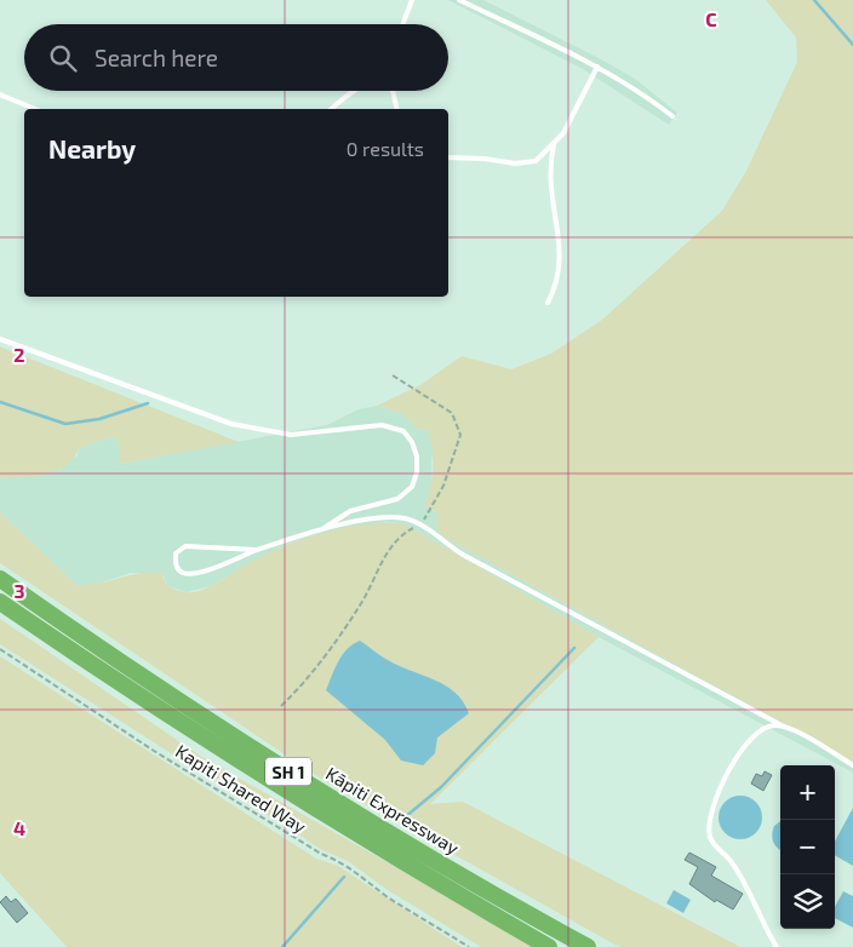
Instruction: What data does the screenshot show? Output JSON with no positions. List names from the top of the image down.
{
  "streets": {
    "highway": ["SH 1", "Kāpiti Expressway"],
    "path": ["Kapiti Shared Way"]
  },
  "page": {
    "search": "Search here",
    "heading": ["Nearby", "0 results"],
    "map_buttons": ["+", "−"]
  },
  "grid": {
    "columns": ["C"],
    "rows": ["2", "3", "4"]
  }
}
